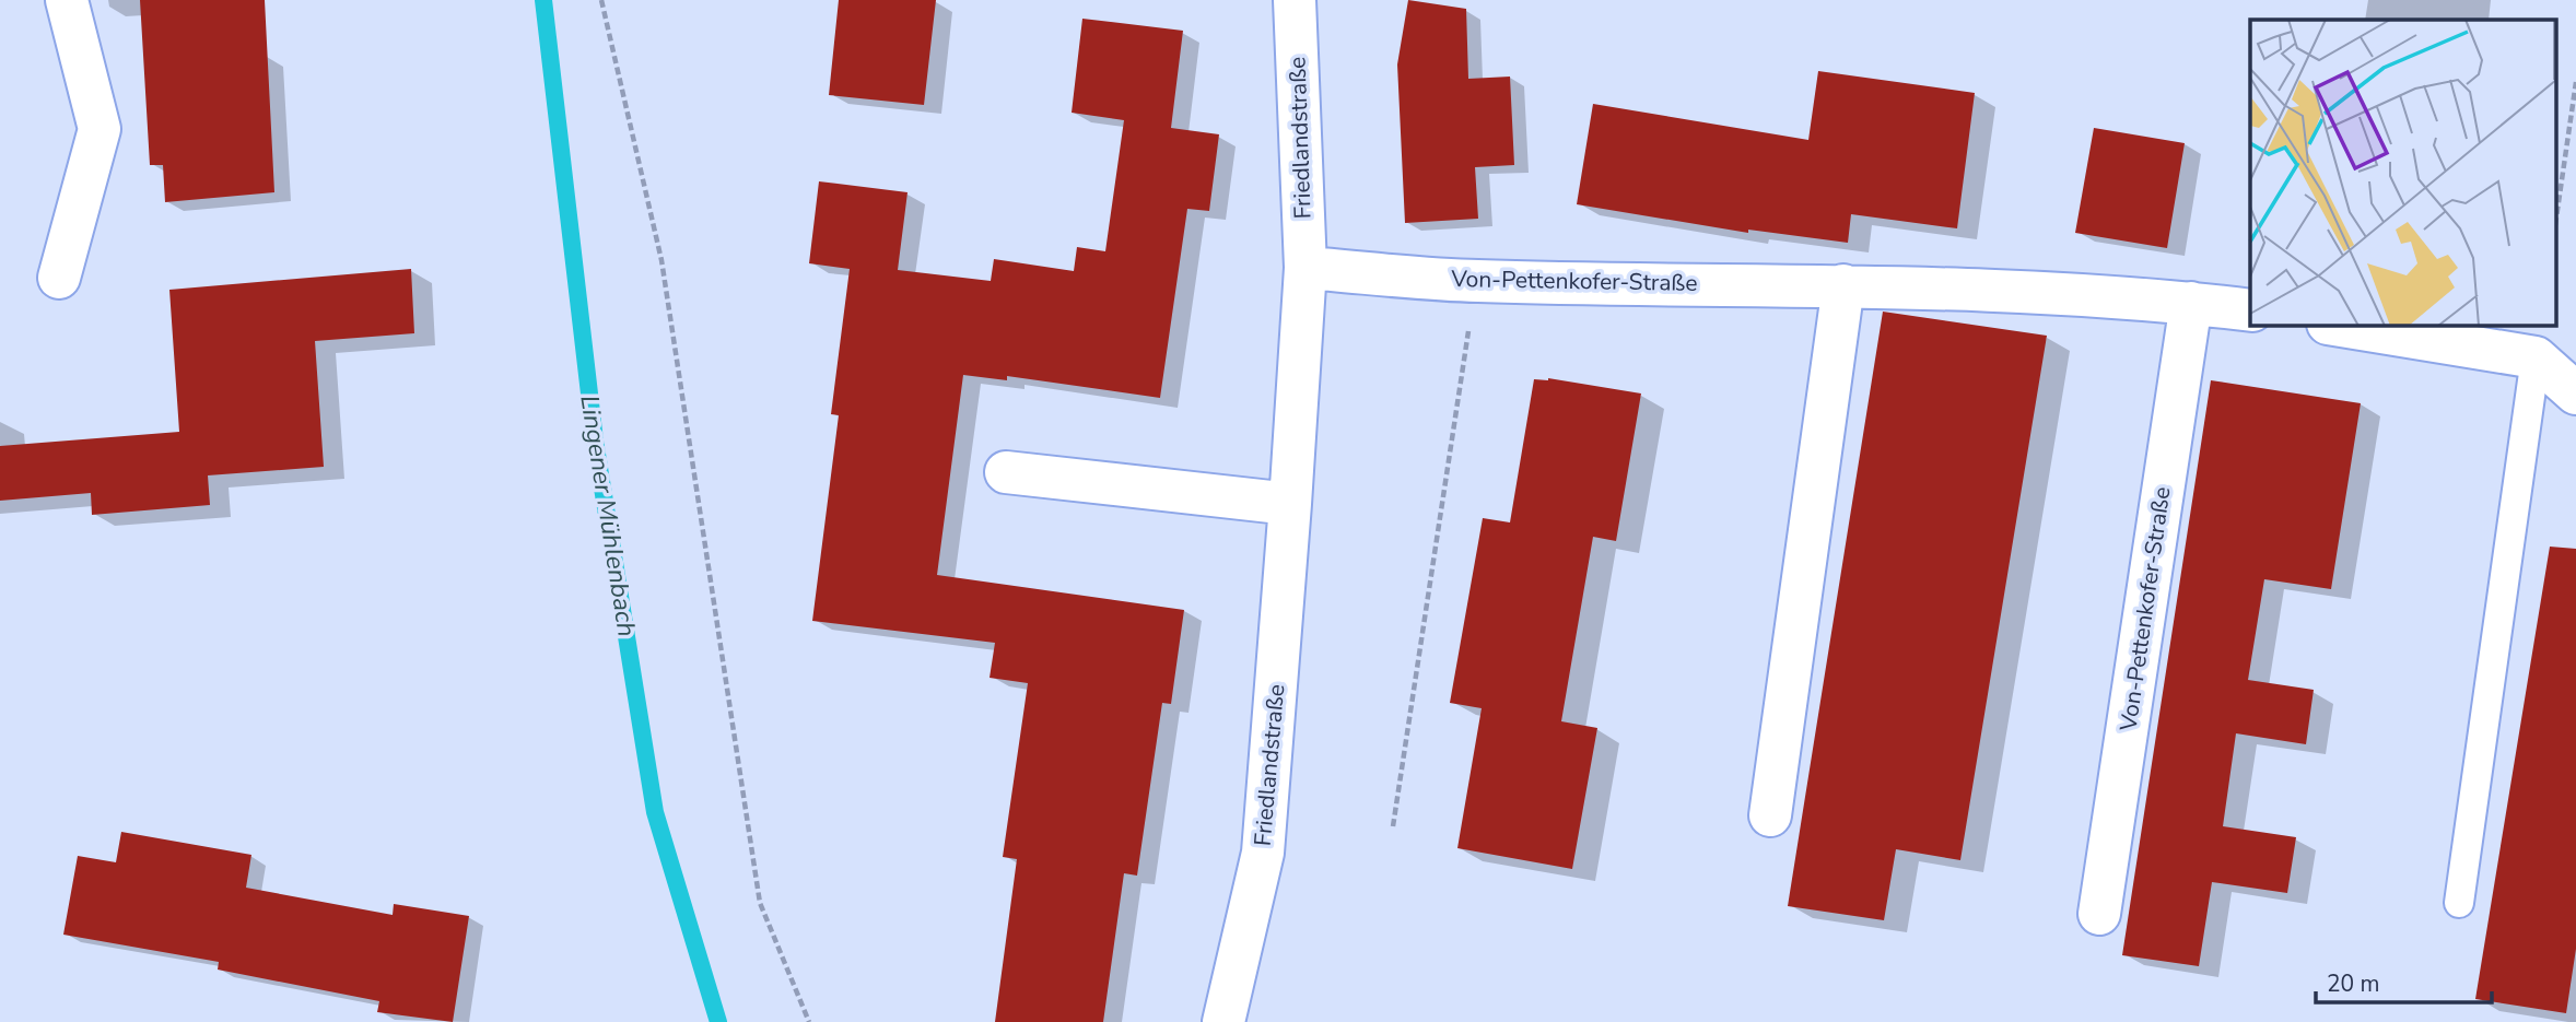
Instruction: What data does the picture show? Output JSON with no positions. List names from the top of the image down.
{
  "streets": {
    "street": ["Friedlandstraße", "Von-Pettenkofer-Straße"]
  },
  "crossings": [
    ["Friedlandstraße", "Von-Pettenkofer-Straße"]
  ],
  "water": ["Lingener Mühlenbach"],
  "scale_bar": "20 m"
}
